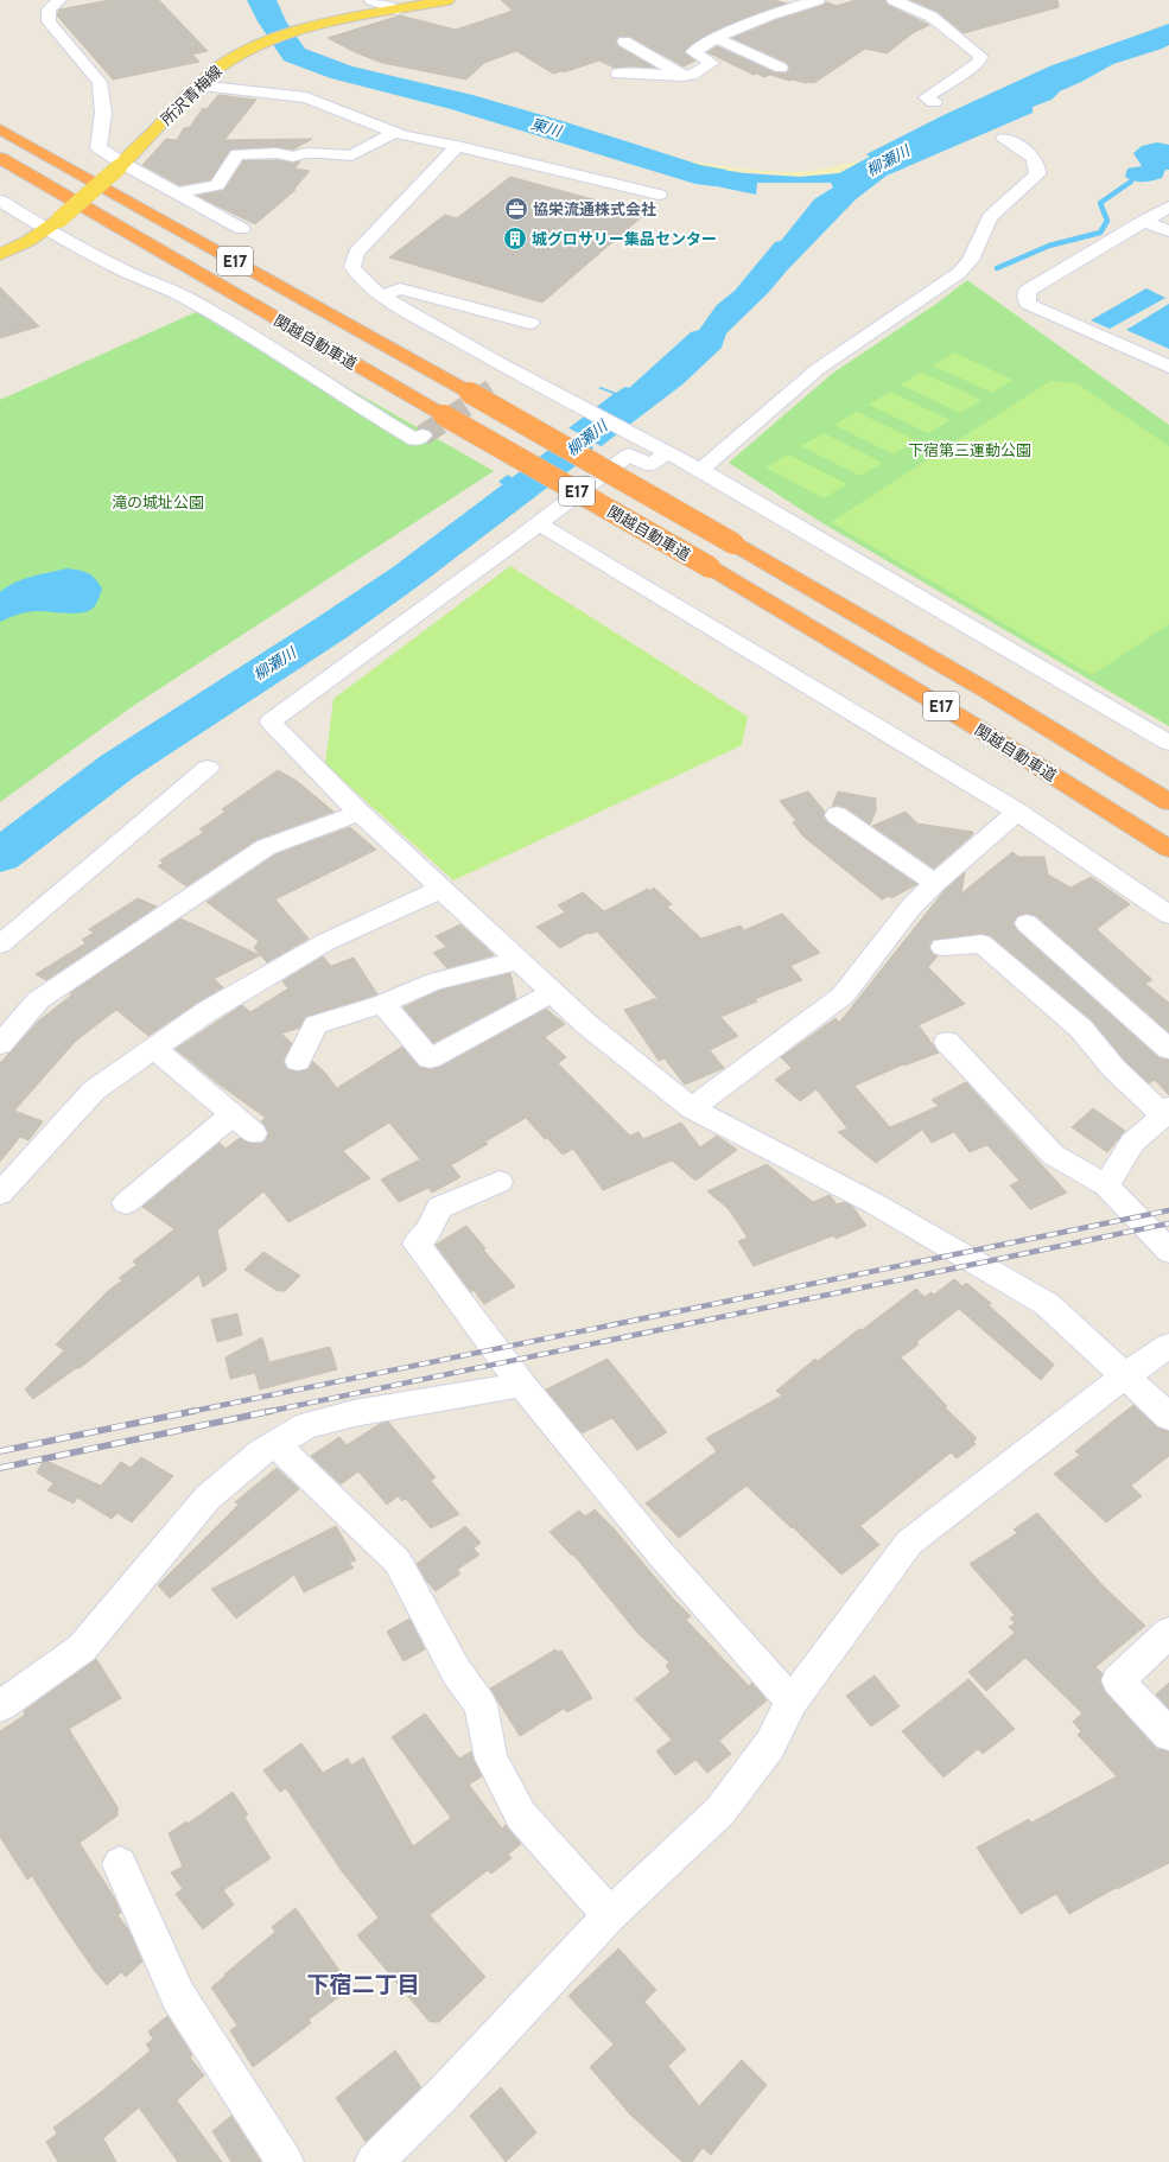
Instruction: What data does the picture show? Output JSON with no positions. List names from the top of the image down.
{
  "streets": {
    "highway": ["E17", "関越自動車道"],
    "main road": ["所沢青梅線"]
  },
  "districts": ["下宿二丁目"],
  "water": ["東川", "柳瀬川"],
  "parks": ["下宿第三運動公園", "滝の城址公園"],
  "places": {
    "office": ["協栄流通株式会社"],
    "building": ["城グロサリー集品センター"]
  }
}
